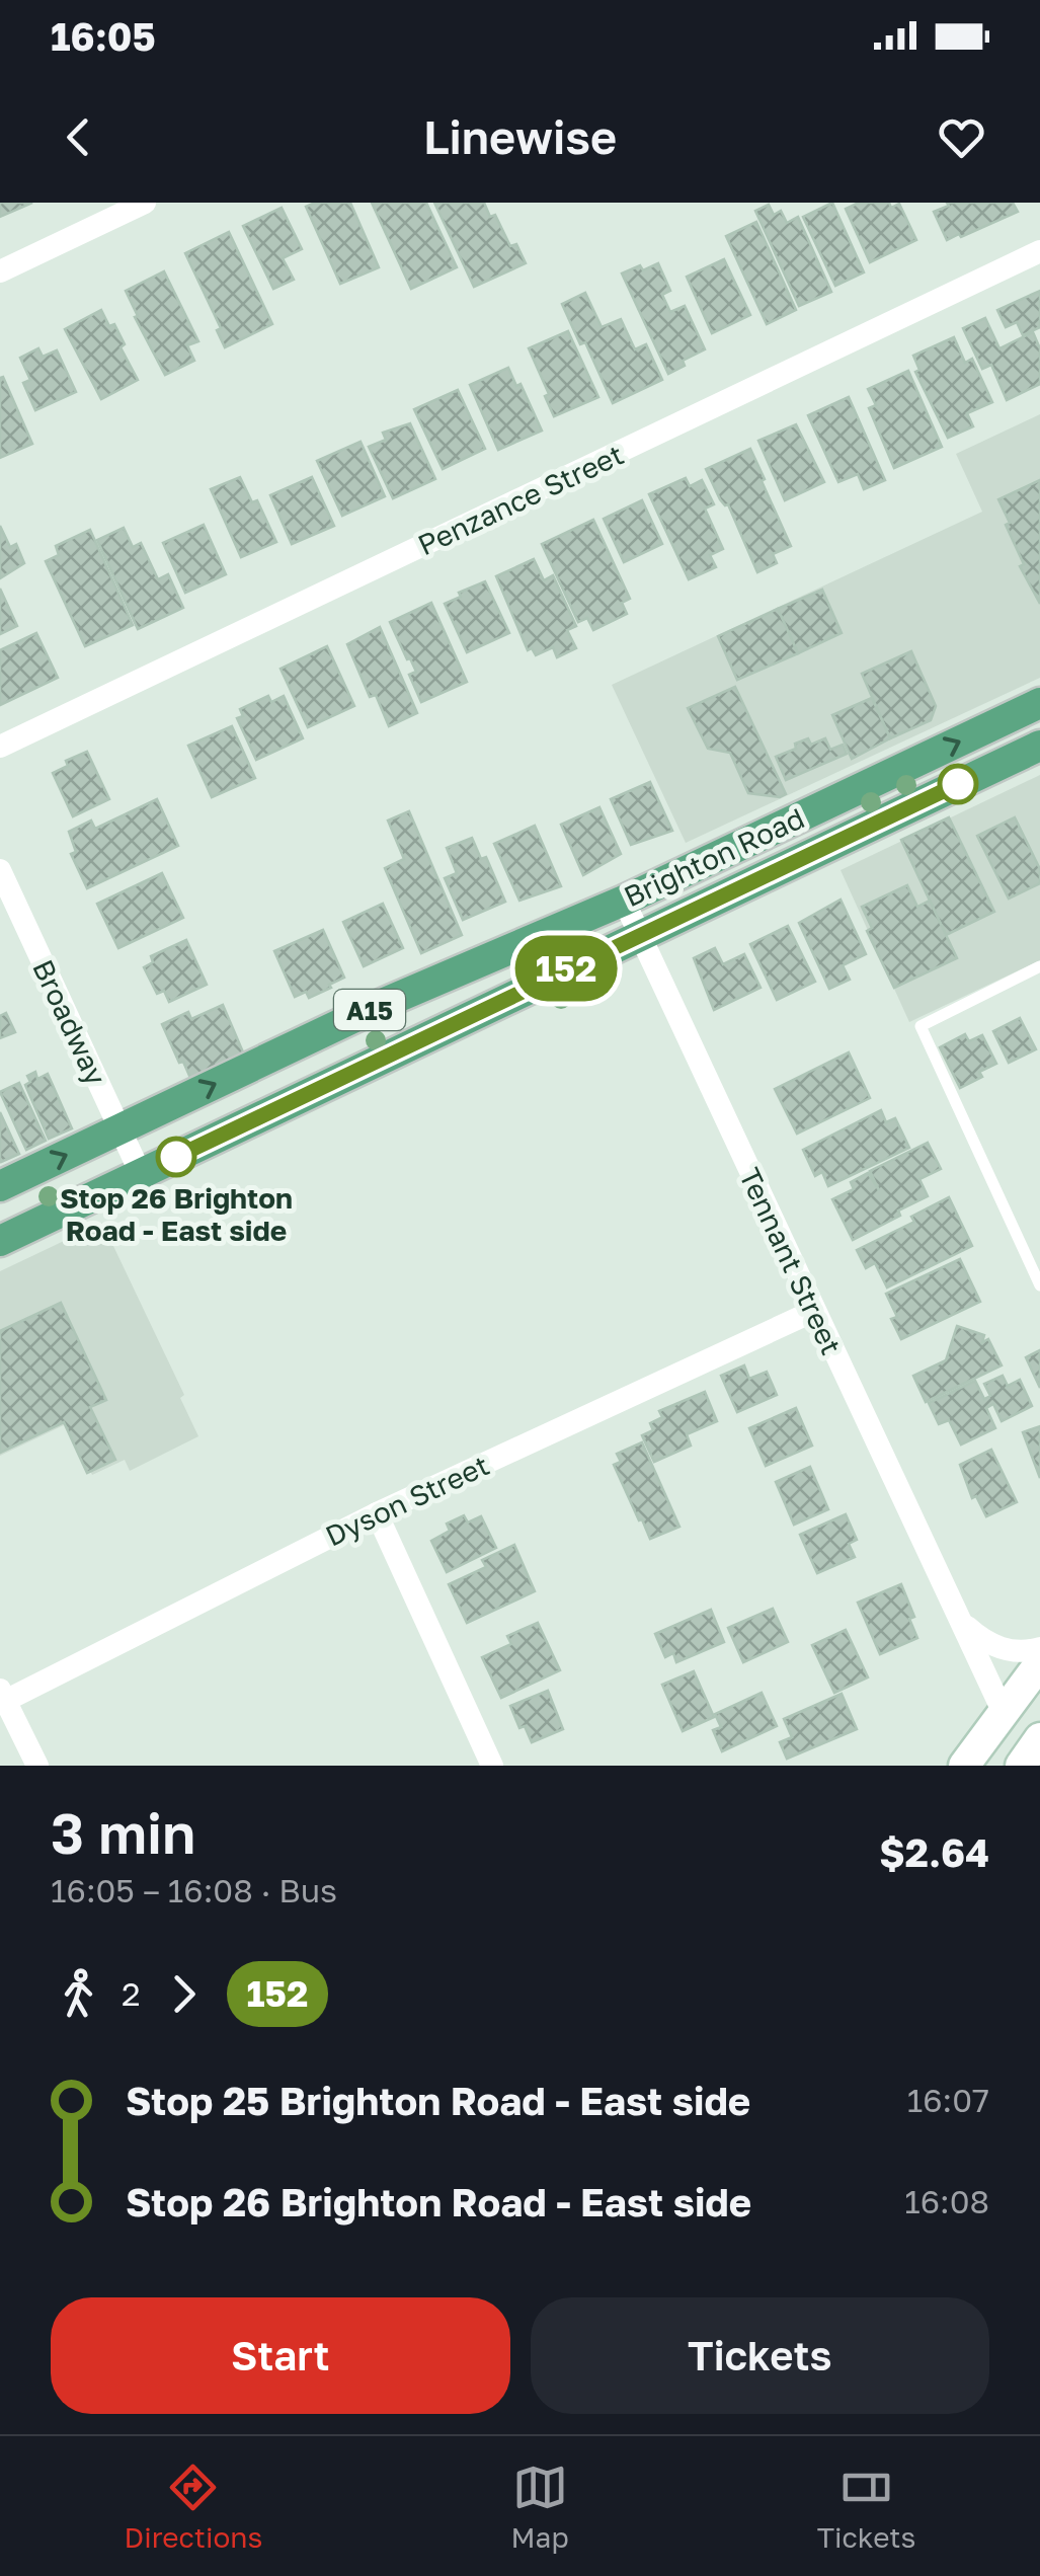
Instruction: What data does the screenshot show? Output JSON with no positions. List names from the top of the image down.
{
  "streets": {
    "main road": ["Brighton Road", "A15"],
    "street": [
      "Penzance Street",
      "Broadway",
      "Tennant Street",
      "Dyson Street"
    ]
  },
  "crossings": [
    ["Brighton Road", "Broadway"],
    ["Brighton Road", "Tennant Street"],
    ["Tennant Street", "Dyson Street"]
  ],
  "places": ["Stop 26 Brighton Road - East side"],
  "lines": ["bus line 152"],
  "page": {
    "status": "16:05",
    "header": "Linewise",
    "on_map": "152",
    "heading": ["3 min", "16:05 – 16:08 · Bus", "$2.64"],
    "legs": ["2", "152"],
    "list": [
      {
        "name": "Stop 25 Brighton Road - East side",
        "value": "16:07"
      },
      {
        "name": "Stop 26 Brighton Road - East side",
        "value": "16:08"
      }
    ],
    "buttons": ["Start", "Tickets"],
    "tabs": ["Directions", "Map", "Tickets"]
  }
}
